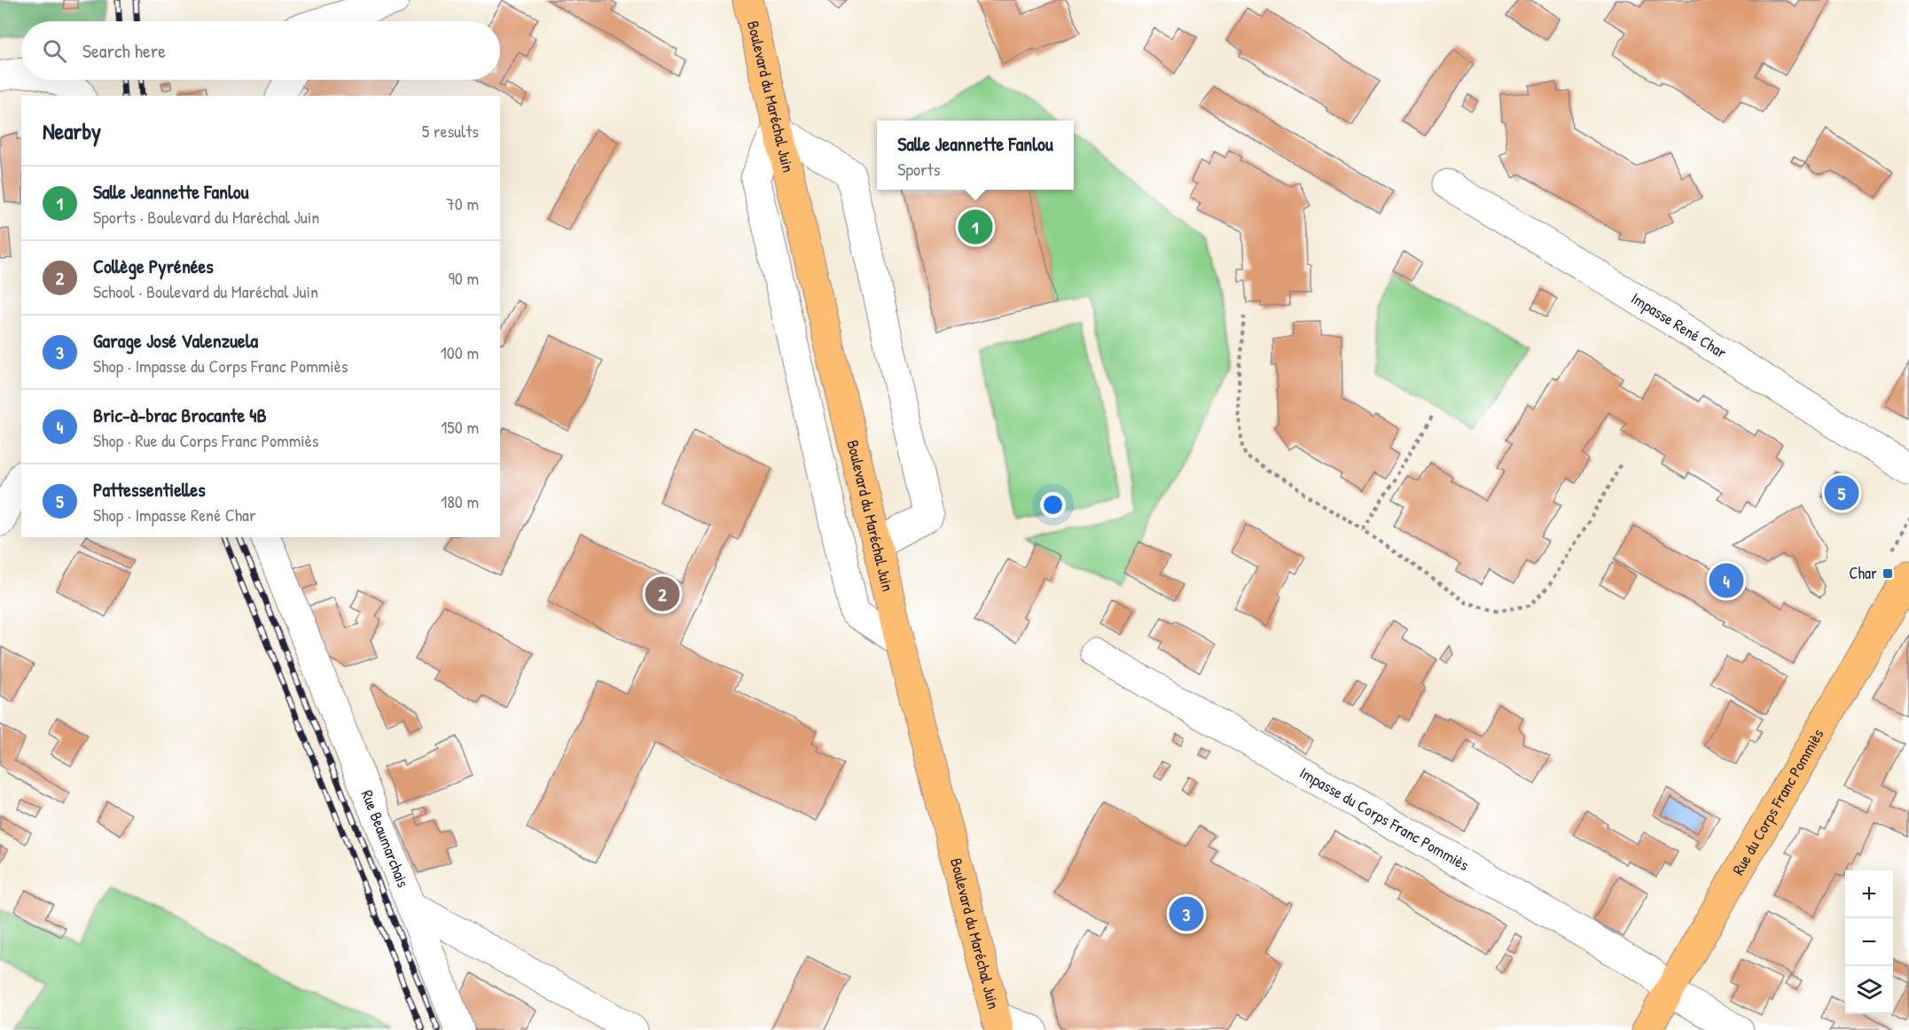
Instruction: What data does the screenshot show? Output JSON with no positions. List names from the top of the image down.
{
  "streets": {
    "main road": ["Boulevard du Maréchal Juin", "Rue du Corps Franc Pommiès"],
    "street": ["Impasse René Char", "Impasse du Corps Franc Pommiès", "Rue Beaumarchais"]
  },
  "crossings": [
    ["Rue du Corps Franc Pommiès", "Impasse du Corps Franc Pommiès"]
  ],
  "places": {
    "transit": ["Char"]
  },
  "page": {
    "search": "Search here",
    "heading": ["Nearby", "5 results"],
    "popup": ["Salle Jeannette Fanlou", "Sports"],
    "list": [
      {
        "mark": "1",
        "name": "Salle Jeannette Fanlou",
        "note": "Sports · Boulevard du Maréchal Juin",
        "value": "70 m"
      },
      {
        "mark": "2",
        "name": "Collège Pyrénées",
        "note": "School · Boulevard du Maréchal Juin",
        "value": "90 m"
      },
      {
        "mark": "3",
        "name": "Garage José Valenzuela",
        "note": "Shop · Impasse du Corps Franc Pommiès",
        "value": "100 m"
      },
      {
        "mark": "4",
        "name": "Bric-à-brac Brocante 4B",
        "note": "Shop · Rue du Corps Franc Pommiès",
        "value": "150 m"
      },
      {
        "mark": "5",
        "name": "Pattessentielles",
        "note": "Shop · Impasse René Char",
        "value": "180 m"
      }
    ],
    "pins": [
      "1",
      "5",
      "4",
      "2",
      "3"
    ],
    "map_buttons": ["+", "−"]
  }
}
